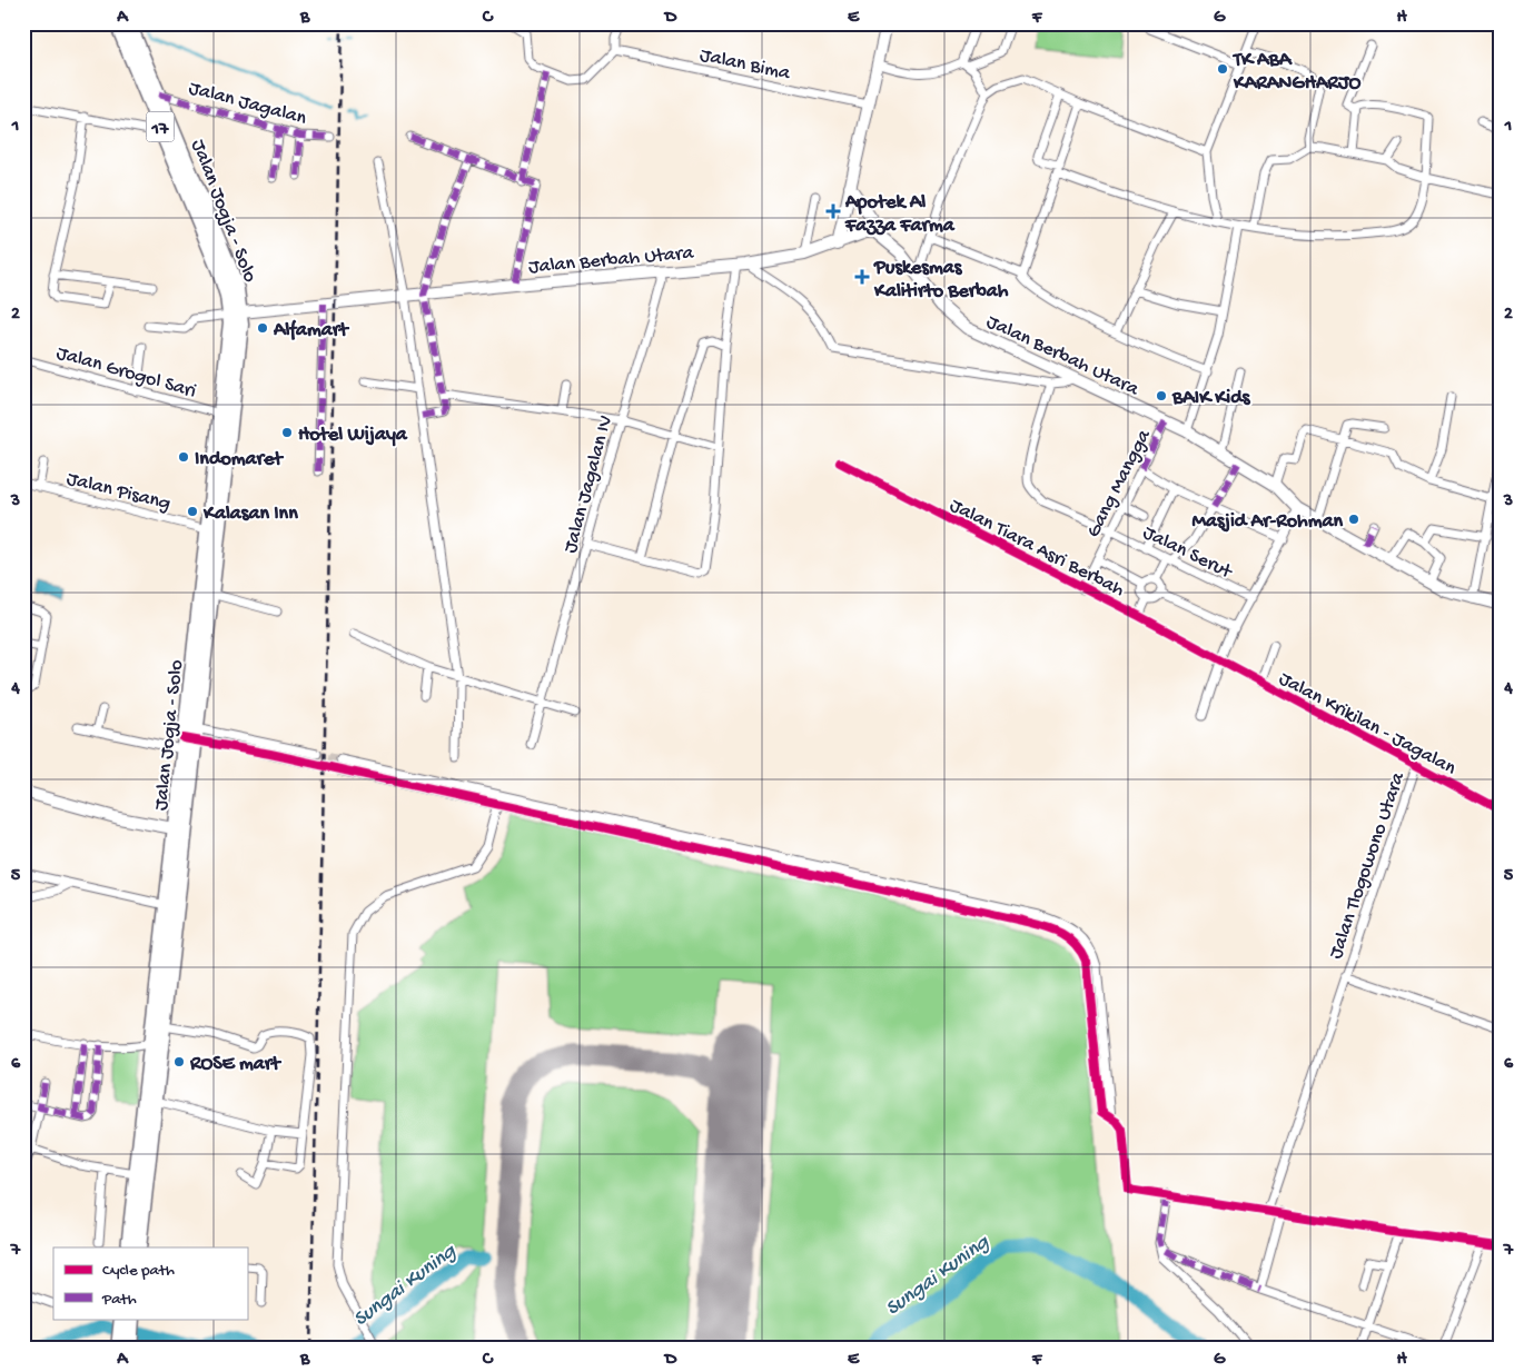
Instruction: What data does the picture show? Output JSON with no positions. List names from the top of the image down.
{
  "streets": {
    "highway": ["17", "Jalan Jogja - Solo"],
    "main road": ["Jalan Berbah Utara"],
    "street": [
      "Jalan Bima",
      "Jalan Jagalan",
      "Jalan Grogol Sari",
      "Gang Mangga",
      "Jalan Jagalan IV",
      "Jalan Pisang",
      "Jalan Tiara Asri Berbah",
      "Jalan Serut",
      "Jalan Krikilan - Jagalan",
      "Jalan Tlogowono Utara"
    ]
  },
  "crossings": [
    ["Jalan Jagalan", "Jalan Jogja - Solo"],
    ["Jalan Jogja - Solo", "Jalan Berbah Utara"],
    ["Jalan Jogja - Solo", "Jalan Grogol Sari"],
    ["Jalan Jogja - Solo", "Jalan Pisang"],
    ["Jalan Berbah Utara", "Gang Mangga"],
    ["Jalan Berbah Utara", "Jalan Jagalan IV"],
    ["Gang Mangga", "Jalan Tiara Asri Berbah"],
    ["Gang Mangga", "Jalan Serut"],
    ["Jalan Tiara Asri Berbah", "Jalan Krikilan - Jagalan"],
    ["Jalan Krikilan - Jagalan", "Jalan Tlogowono Utara"]
  ],
  "water": ["Sungai Kuning"],
  "places": {
    "other": [
      "TK ABA KARANGHARJO",
      "Alfamart",
      "BAIK Kids",
      "Hotel Wijaya",
      "Indomaret",
      "Kalasan Inn",
      "Masjid Ar-Rohman",
      "ROSE mart"
    ],
    "health": ["Apotek Al Fazza Farma", "Puskesmas Kalitirto Berbah"]
  },
  "legend": ["Cycle path", "Path"],
  "grid": {
    "columns": [
      "A",
      "B",
      "C",
      "D",
      "E",
      "F",
      "G",
      "H"
    ],
    "rows": [
      "1",
      "2",
      "3",
      "4",
      "5",
      "6",
      "7"
    ]
  }
}
